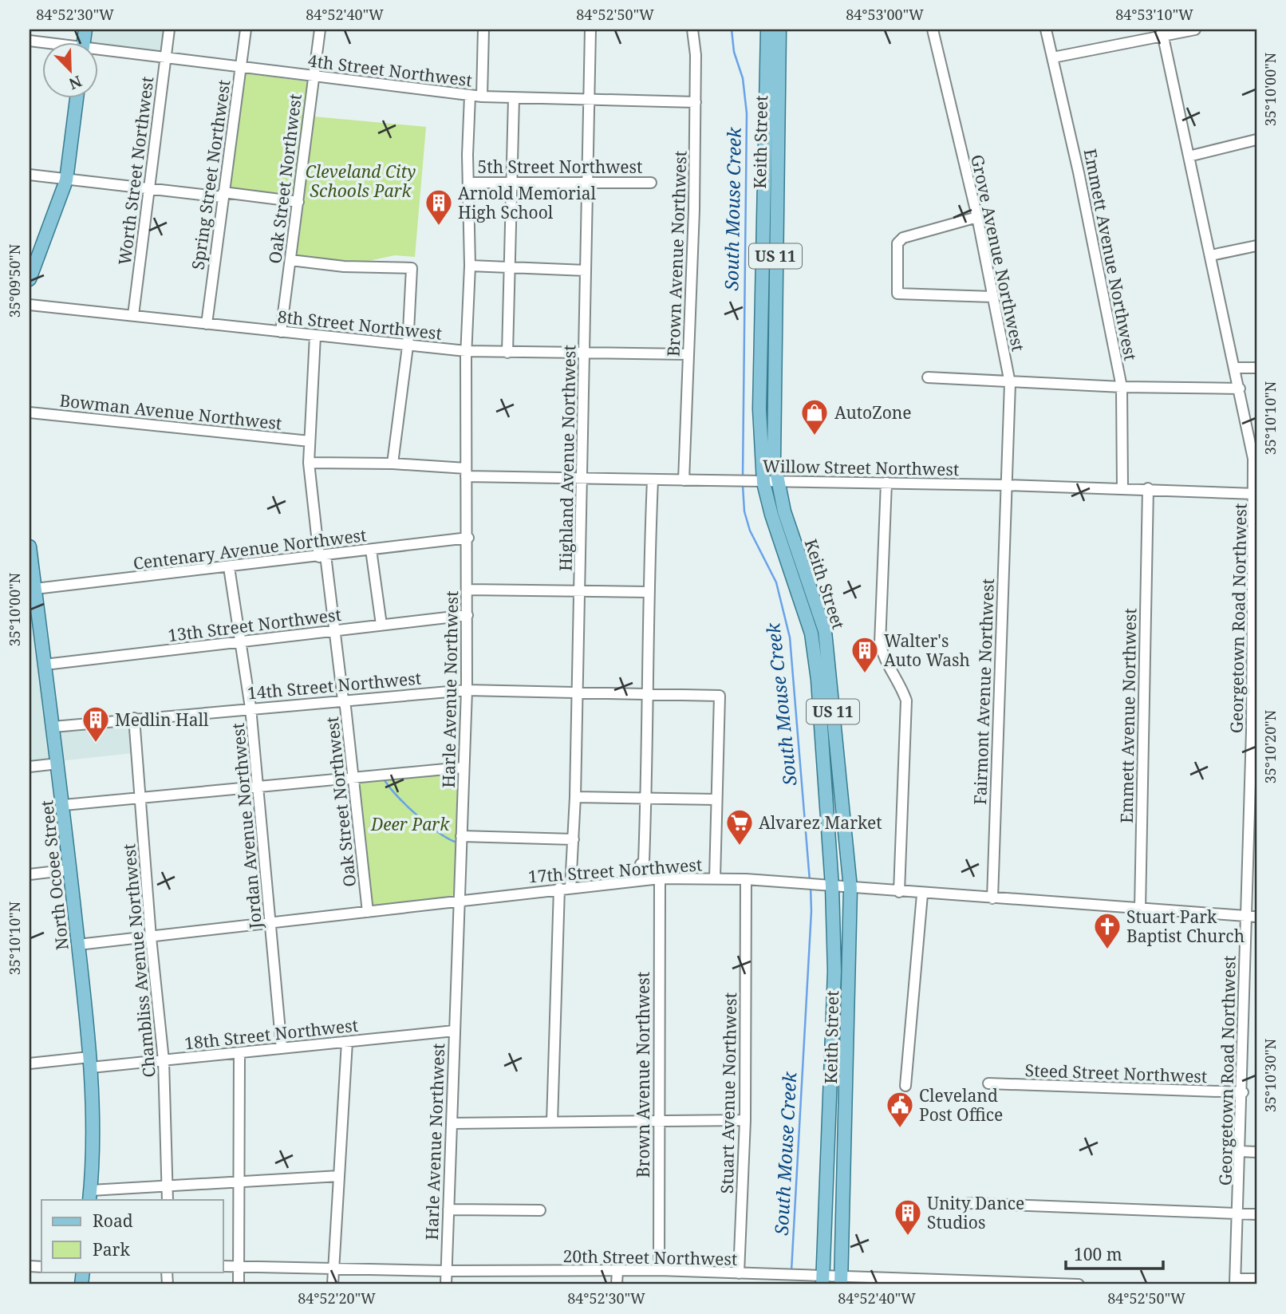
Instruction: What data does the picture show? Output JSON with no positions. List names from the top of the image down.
{
  "streets": {
    "main road": ["Keith Street", "US 11", "North Ocoee Street"],
    "street": [
      "4th Street Northwest",
      "5th Street Northwest",
      "Worth Street Northwest",
      "Spring Street Northwest",
      "Oak Street Northwest",
      "Grove Avenue Northwest",
      "Brown Avenue Northwest",
      "Emmett Avenue Northwest",
      "8th Street Northwest",
      "Bowman Avenue Northwest",
      "Highland Avenue Northwest",
      "Willow Street Northwest",
      "Centenary Avenue Northwest",
      "Georgetown Road Northwest",
      "13th Street Northwest",
      "14th Street Northwest",
      "Harle Avenue Northwest",
      "Fairmont Avenue Northwest",
      "Jordan Avenue Northwest",
      "17th Street Northwest",
      "Chambliss Avenue Northwest",
      "18th Street Northwest",
      "Steed Street Northwest",
      "Stuart Avenue Northwest",
      "20th Street Northwest"
    ]
  },
  "crossings": [
    ["4th Street Northwest", "Worth Street Northwest"],
    ["4th Street Northwest", "Spring Street Northwest"],
    ["4th Street Northwest", "Oak Street Northwest"],
    ["4th Street Northwest", "Brown Avenue Northwest"],
    ["4th Street Northwest", "Highland Avenue Northwest"],
    ["4th Street Northwest", "Harle Avenue Northwest"],
    ["Keith Street", "Willow Street Northwest"],
    ["Keith Street", "17th Street Northwest"],
    ["Keith Street", "20th Street Northwest"],
    ["5th Street Northwest", "Highland Avenue Northwest"],
    ["5th Street Northwest", "Harle Avenue Northwest"],
    ["Worth Street Northwest", "8th Street Northwest"],
    ["Spring Street Northwest", "8th Street Northwest"],
    ["Oak Street Northwest", "8th Street Northwest"],
    ["Oak Street Northwest", "Bowman Avenue Northwest"],
    ["Oak Street Northwest", "Willow Street Northwest"],
    ["Oak Street Northwest", "Centenary Avenue Northwest"],
    ["Oak Street Northwest", "13th Street Northwest"],
    ["Oak Street Northwest", "14th Street Northwest"],
    ["Oak Street Northwest", "17th Street Northwest"],
    ["Grove Avenue Northwest", "Willow Street Northwest"],
    ["Grove Avenue Northwest", "Fairmont Avenue Northwest"],
    ["Brown Avenue Northwest", "8th Street Northwest"],
    ["Brown Avenue Northwest", "Willow Street Northwest"],
    ["Brown Avenue Northwest", "17th Street Northwest"],
    ["Brown Avenue Northwest", "20th Street Northwest"],
    ["Emmett Avenue Northwest", "Willow Street Northwest"],
    ["Emmett Avenue Northwest", "17th Street Northwest"],
    ["8th Street Northwest", "Highland Avenue Northwest"],
    ["8th Street Northwest", "Harle Avenue Northwest"],
    ["Highland Avenue Northwest", "Willow Street Northwest"],
    ["Highland Avenue Northwest", "14th Street Northwest"],
    ["Highland Avenue Northwest", "17th Street Northwest"],
    ["Willow Street Northwest", "Georgetown Road Northwest"],
    ["Willow Street Northwest", "Harle Avenue Northwest"],
    ["Willow Street Northwest", "Fairmont Avenue Northwest"],
    ["Centenary Avenue Northwest", "Harle Avenue Northwest"],
    ["Centenary Avenue Northwest", "Jordan Avenue Northwest"],
    ["Centenary Avenue Northwest", "North Ocoee Street"],
    ["Georgetown Road Northwest", "17th Street Northwest"],
    ["Georgetown Road Northwest", "Steed Street Northwest"],
    ["13th Street Northwest", "Harle Avenue Northwest"],
    ["13th Street Northwest", "Jordan Avenue Northwest"],
    ["13th Street Northwest", "North Ocoee Street"],
    ["14th Street Northwest", "Harle Avenue Northwest"],
    ["14th Street Northwest", "Jordan Avenue Northwest"],
    ["14th Street Northwest", "North Ocoee Street"],
    ["14th Street Northwest", "Chambliss Avenue Northwest"],
    ["Harle Avenue Northwest", "17th Street Northwest"],
    ["Harle Avenue Northwest", "18th Street Northwest"],
    ["Harle Avenue Northwest", "20th Street Northwest"],
    ["Fairmont Avenue Northwest", "17th Street Northwest"],
    ["Jordan Avenue Northwest", "17th Street Northwest"],
    ["Jordan Avenue Northwest", "18th Street Northwest"],
    ["17th Street Northwest", "North Ocoee Street"],
    ["17th Street Northwest", "Chambliss Avenue Northwest"],
    ["17th Street Northwest", "Stuart Avenue Northwest"],
    ["North Ocoee Street", "18th Street Northwest"],
    ["Chambliss Avenue Northwest", "18th Street Northwest"],
    ["Stuart Avenue Northwest", "20th Street Northwest"]
  ],
  "water": ["South Mouse Creek"],
  "parks": ["Cleveland City Schools Park", "Deer Park"],
  "places": {
    "building": [
      "Arnold Memorial High School",
      "Walter's Auto Wash",
      "Medlin Hall",
      "Unity Dance Studios"
    ],
    "shop": ["AutoZone"],
    "supermarket": ["Alvarez Market"],
    "church": ["Stuart Park Baptist Church"],
    "public building": ["Cleveland Post Office"]
  },
  "legend": ["Road", "Park"],
  "scale_bar": "100 m",
  "north": "bottom right",
  "coordinates": [
    "84°52'30\"W",
    "84°52'40\"W",
    "84°52'50\"W",
    "84°53'00\"W",
    "84°53'10\"W",
    "35°10'00\"N",
    "35°09'50\"N",
    "35°10'10\"N",
    "35°10'20\"N",
    "35°10'30\"N",
    "84°52'20\"W"
  ]
}
